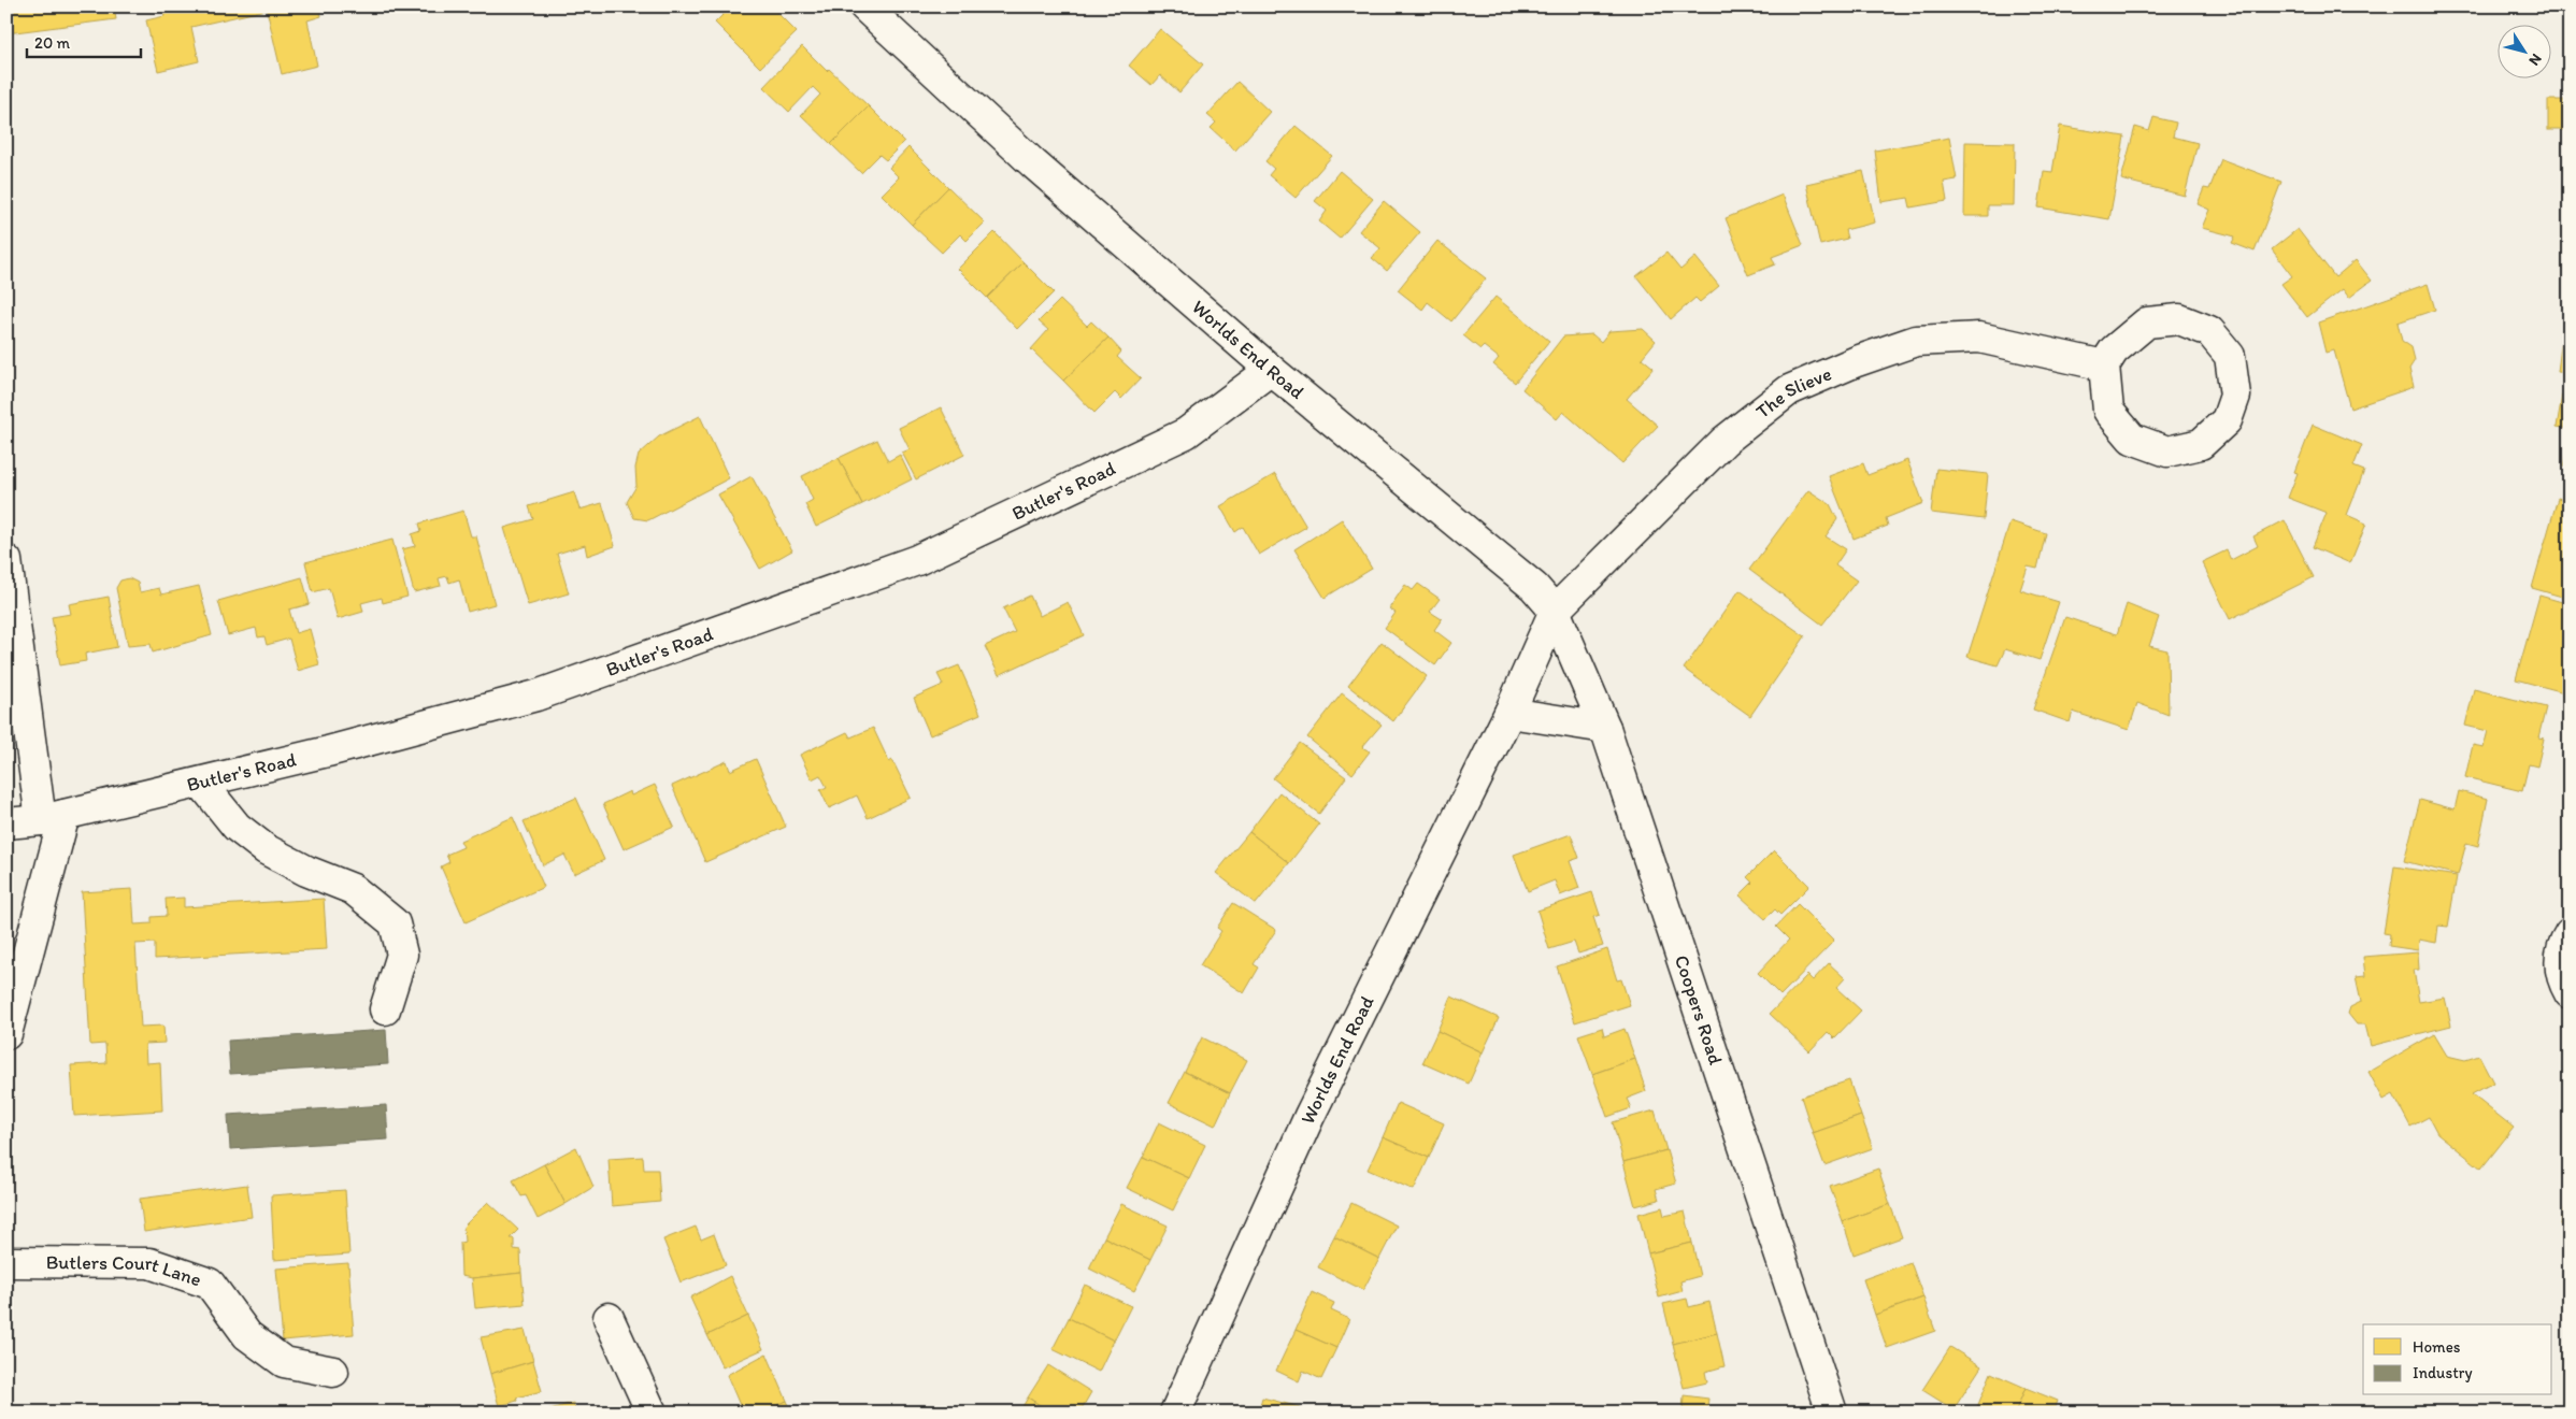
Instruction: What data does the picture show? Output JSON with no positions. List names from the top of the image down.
{
  "streets": {
    "street": [
      "Worlds End Road",
      "The Slieve",
      "Butler's Road",
      "Coopers Road",
      "Butlers Court Lane"
    ]
  },
  "crossings": [
    ["Worlds End Road", "The Slieve"],
    ["Worlds End Road", "Butler's Road"],
    ["Worlds End Road", "Coopers Road"],
    ["The Slieve", "Coopers Road"]
  ],
  "legend": ["Homes", "Industry"],
  "scale_bar": "20 m",
  "north": "bottom right"
}
